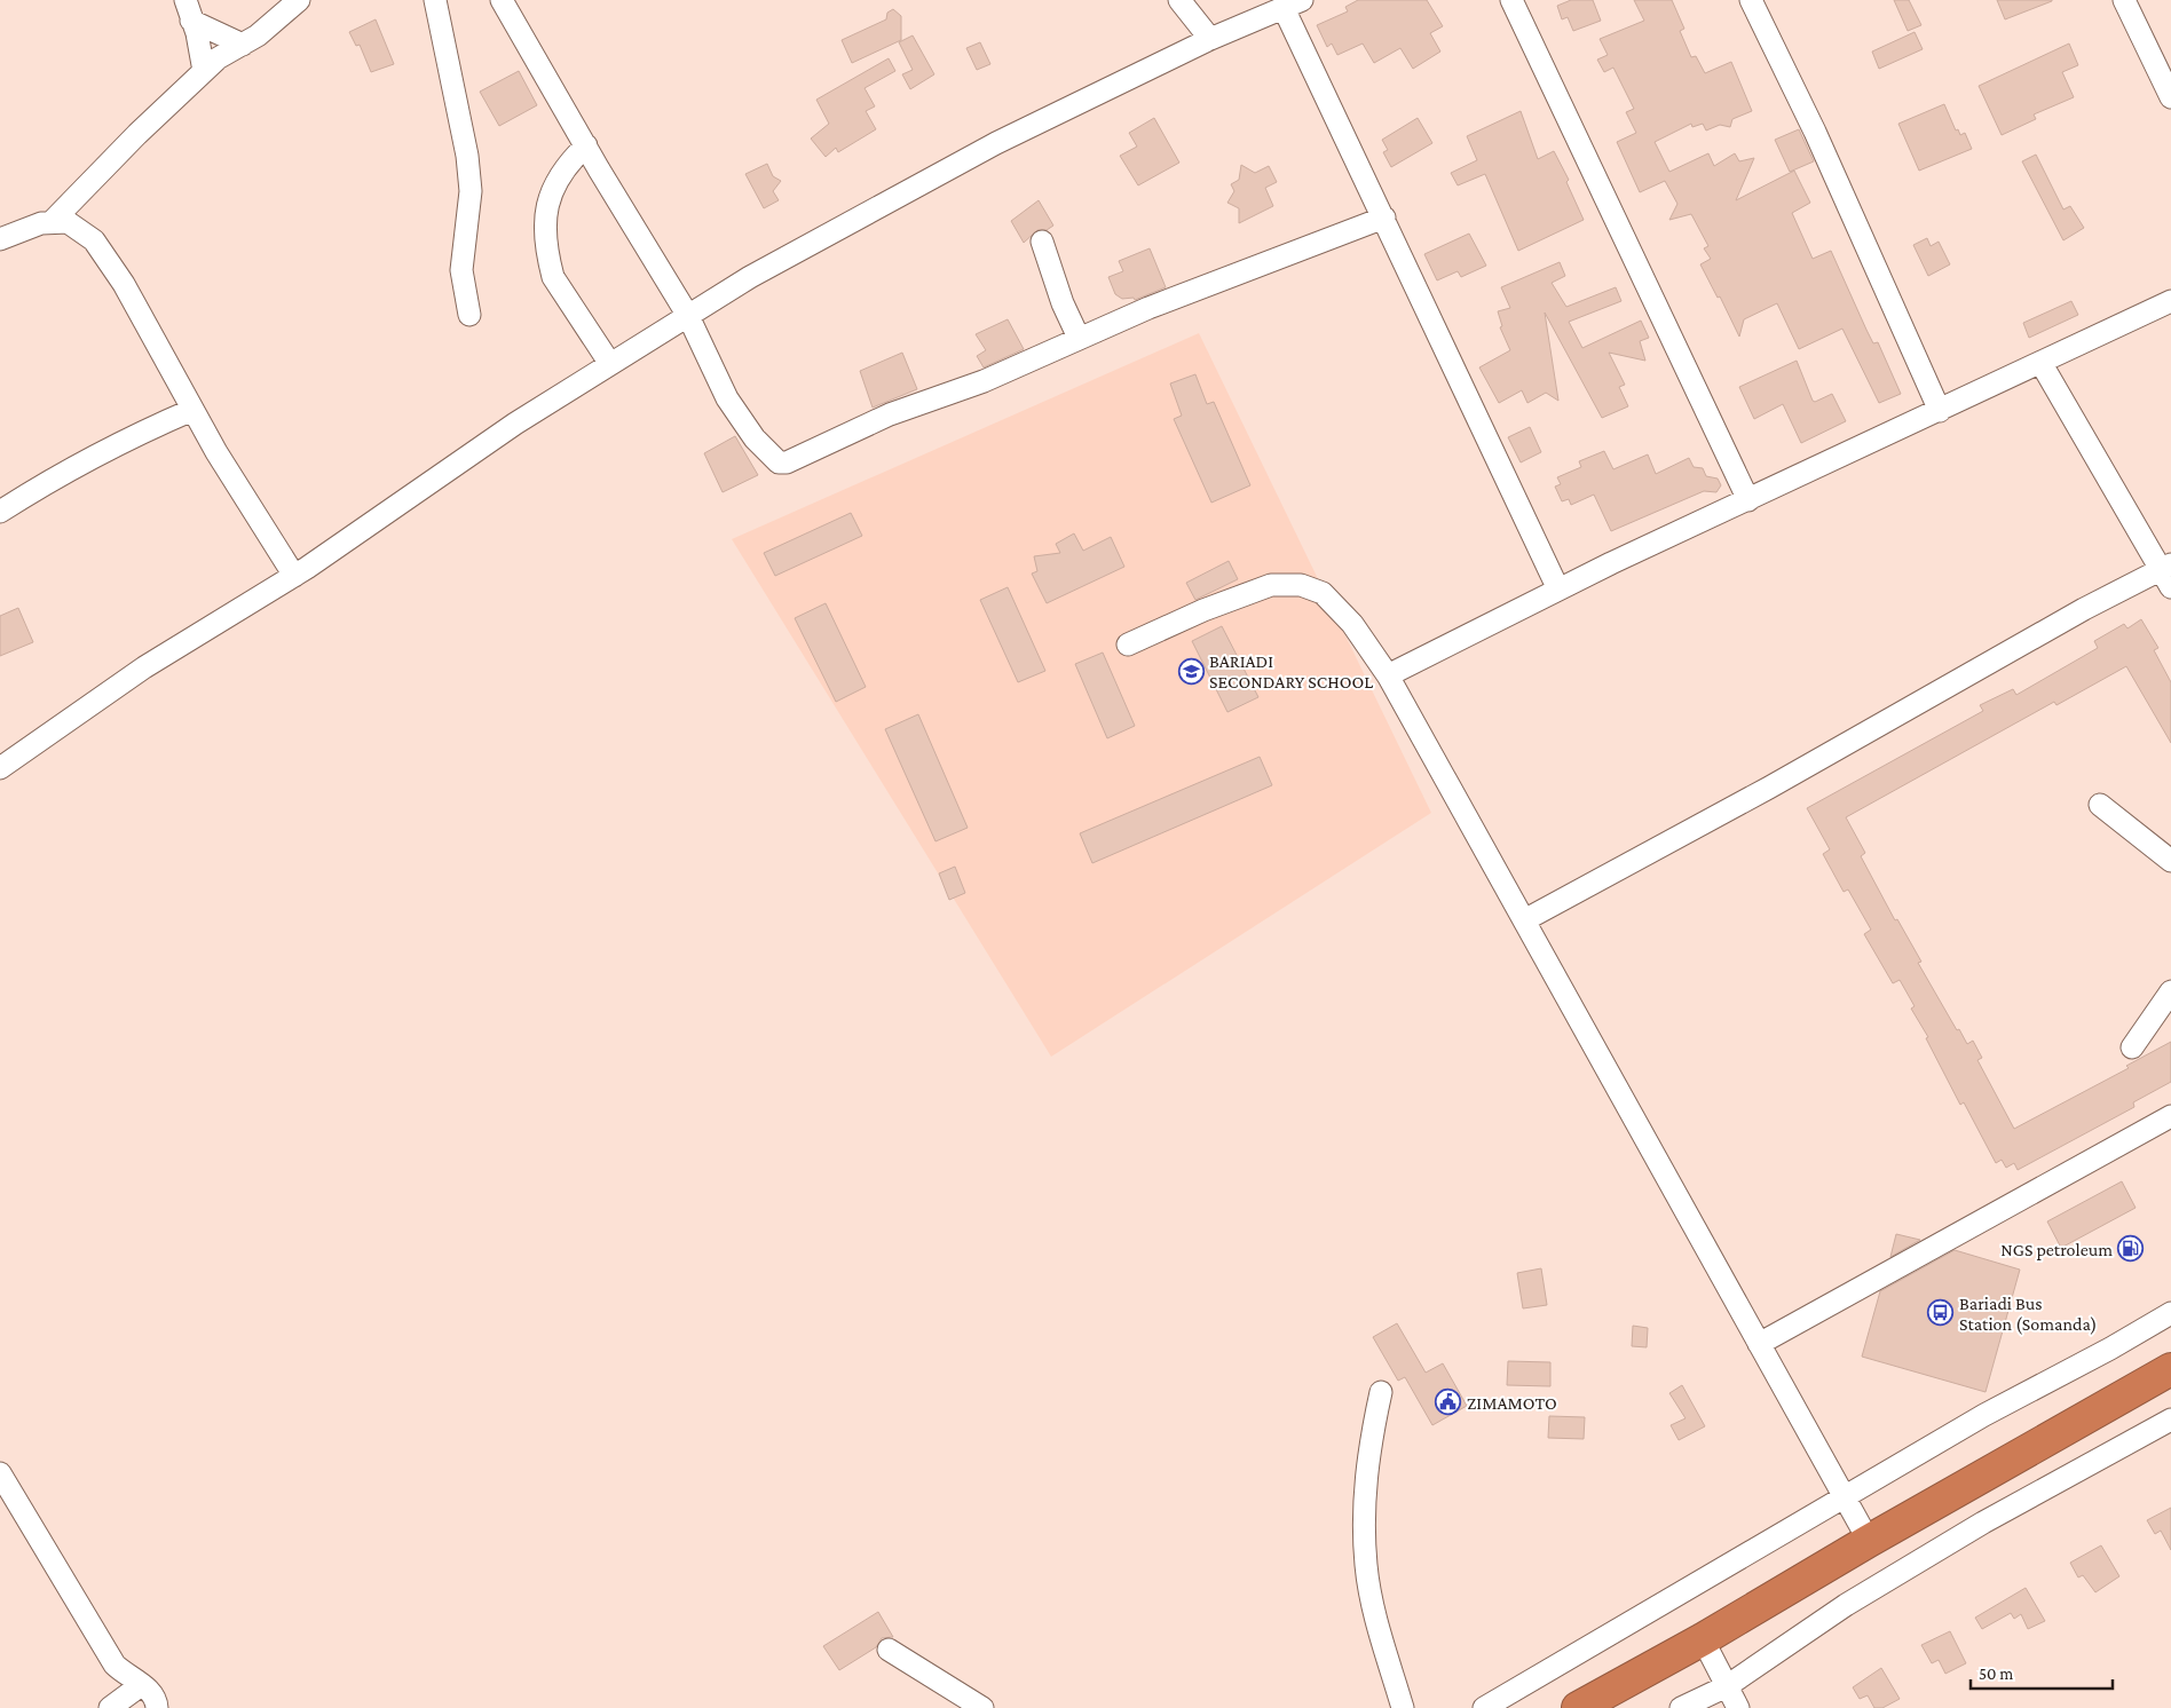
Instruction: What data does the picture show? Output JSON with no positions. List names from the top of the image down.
{
  "places": {
    "school or university": ["BARIADI SECONDARY SCHOOL"],
    "fuel station": ["NGS petroleum"],
    "bus stop": ["Bariadi Bus Station (Somanda)"],
    "public building": ["ZIMAMOTO"]
  },
  "scale_bar": "50 m"
}
